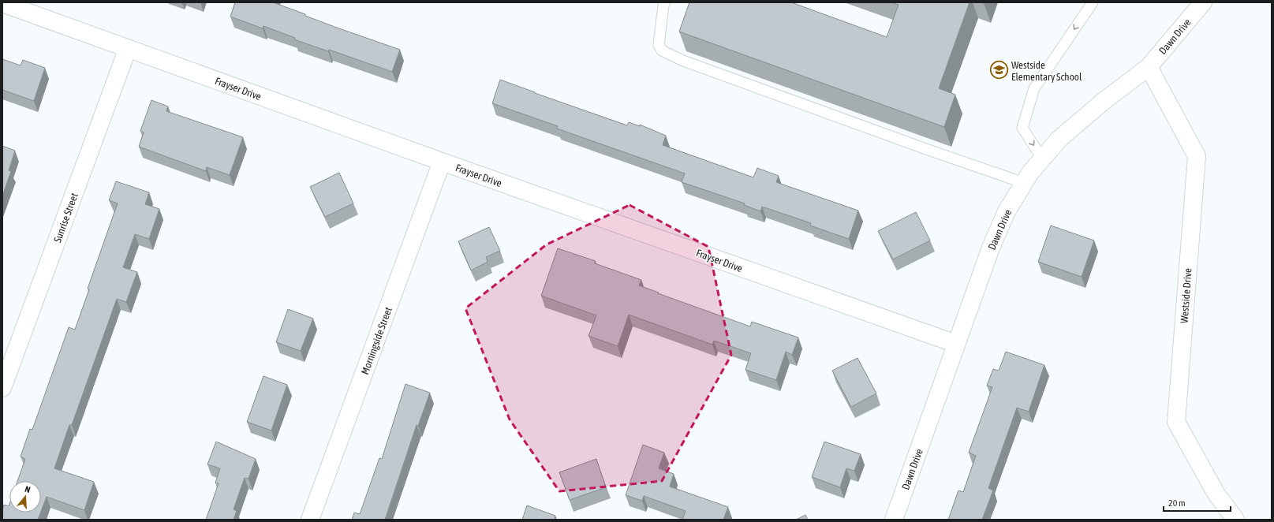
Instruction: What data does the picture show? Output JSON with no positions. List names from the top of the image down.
{
  "streets": {
    "street": [
      "Dawn Drive",
      "Frayser Drive",
      "Sunrise Street",
      "Westside Drive",
      "Morningside Street"
    ]
  },
  "crossings": [
    ["Dawn Drive", "Frayser Drive"],
    ["Dawn Drive", "Westside Drive"],
    ["Frayser Drive", "Sunrise Street"],
    ["Frayser Drive", "Morningside Street"]
  ],
  "places": {
    "school or university": ["Westside Elementary School"]
  },
  "scale_bar": "20 m",
  "north": "top"
}
